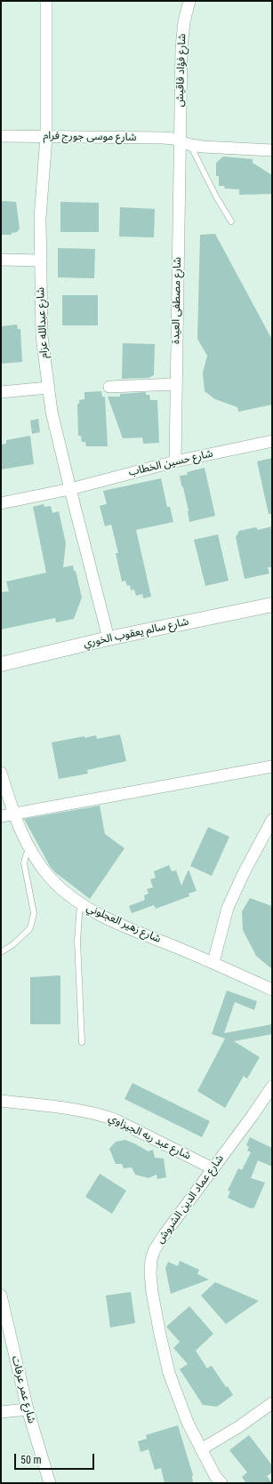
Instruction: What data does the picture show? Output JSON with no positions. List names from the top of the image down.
{
  "streets": {
    "street": [
      "شارع فؤاد قاقيش",
      "شارع موسى جورج فرام",
      "شارع مصطفى العيدة",
      "شارع عبدالله عزام",
      "شارع حسين الخطاب",
      "شارع سالم يعقوب الخوري",
      "شارع زهير العجلوني",
      "شارع عبد ربه الجيزاوي",
      "شارع عماد الدين الشروش",
      "شارع عمر عرفات"
    ]
  },
  "crossings": [
    ["شارع فؤاد قاقيش", "شارع موسى جورج فرام"],
    ["شارع فؤاد قاقيش", "شارع مصطفى العيدة"],
    ["شارع موسى جورج فرام", "شارع مصطفى العيدة"],
    ["شارع موسى جورج فرام", "شارع عبدالله عزام"],
    ["شارع مصطفى العيدة", "شارع حسين الخطاب"],
    ["شارع عبدالله عزام", "شارع حسين الخطاب"],
    ["شارع عبدالله عزام", "شارع سالم يعقوب الخوري"],
    ["شارع عبد ربه الجيزاوي", "شارع عماد الدين الشروش"]
  ],
  "scale_bar": "50 m"
}
